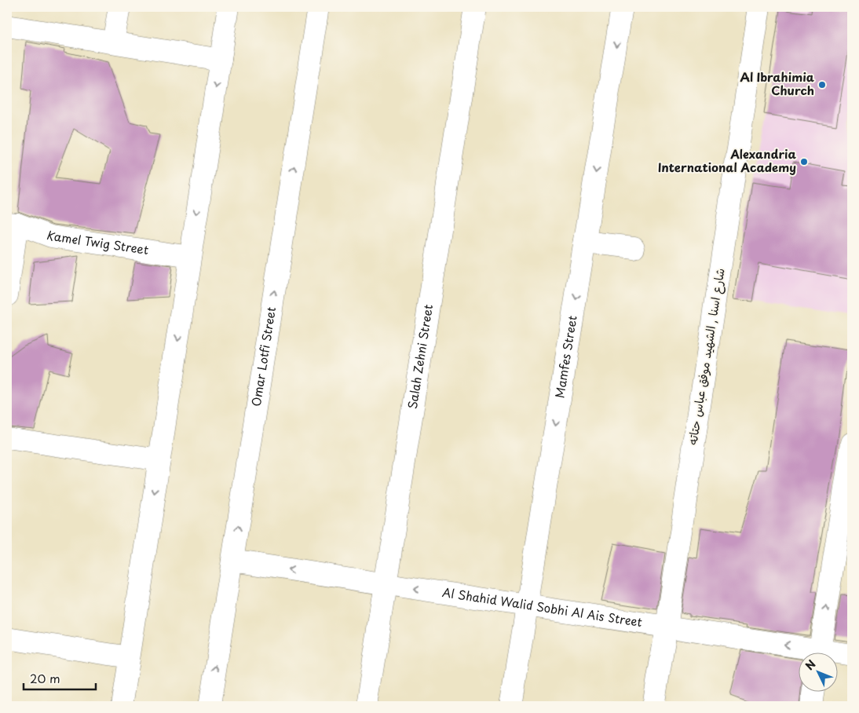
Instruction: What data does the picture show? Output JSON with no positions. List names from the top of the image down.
{
  "streets": {
    "street": [
      "Kamel Twig Street",
      "Omar Lotfi Street",
      "Salah Zehni Street",
      "Mamfes Street",
      "شارع اسنا , الشهيد موفق عباس حتاته",
      "Al Shahid Walid Sobhi Al Ais Street"
    ]
  },
  "crossings": [
    ["Omar Lotfi Street", "Al Shahid Walid Sobhi Al Ais Street"],
    ["Salah Zehni Street", "Al Shahid Walid Sobhi Al Ais Street"],
    ["Mamfes Street", "Al Shahid Walid Sobhi Al Ais Street"],
    ["شارع اسنا , الشهيد موفق عباس حتاته", "Al Shahid Walid Sobhi Al Ais Street"]
  ],
  "one_way": ["Mamfes Street", "Al Shahid Walid Sobhi Al Ais Street"],
  "places": ["Al Ibrahimia Church", "Alexandria International Academy"],
  "scale_bar": "20 m",
  "north": "top left"
}
